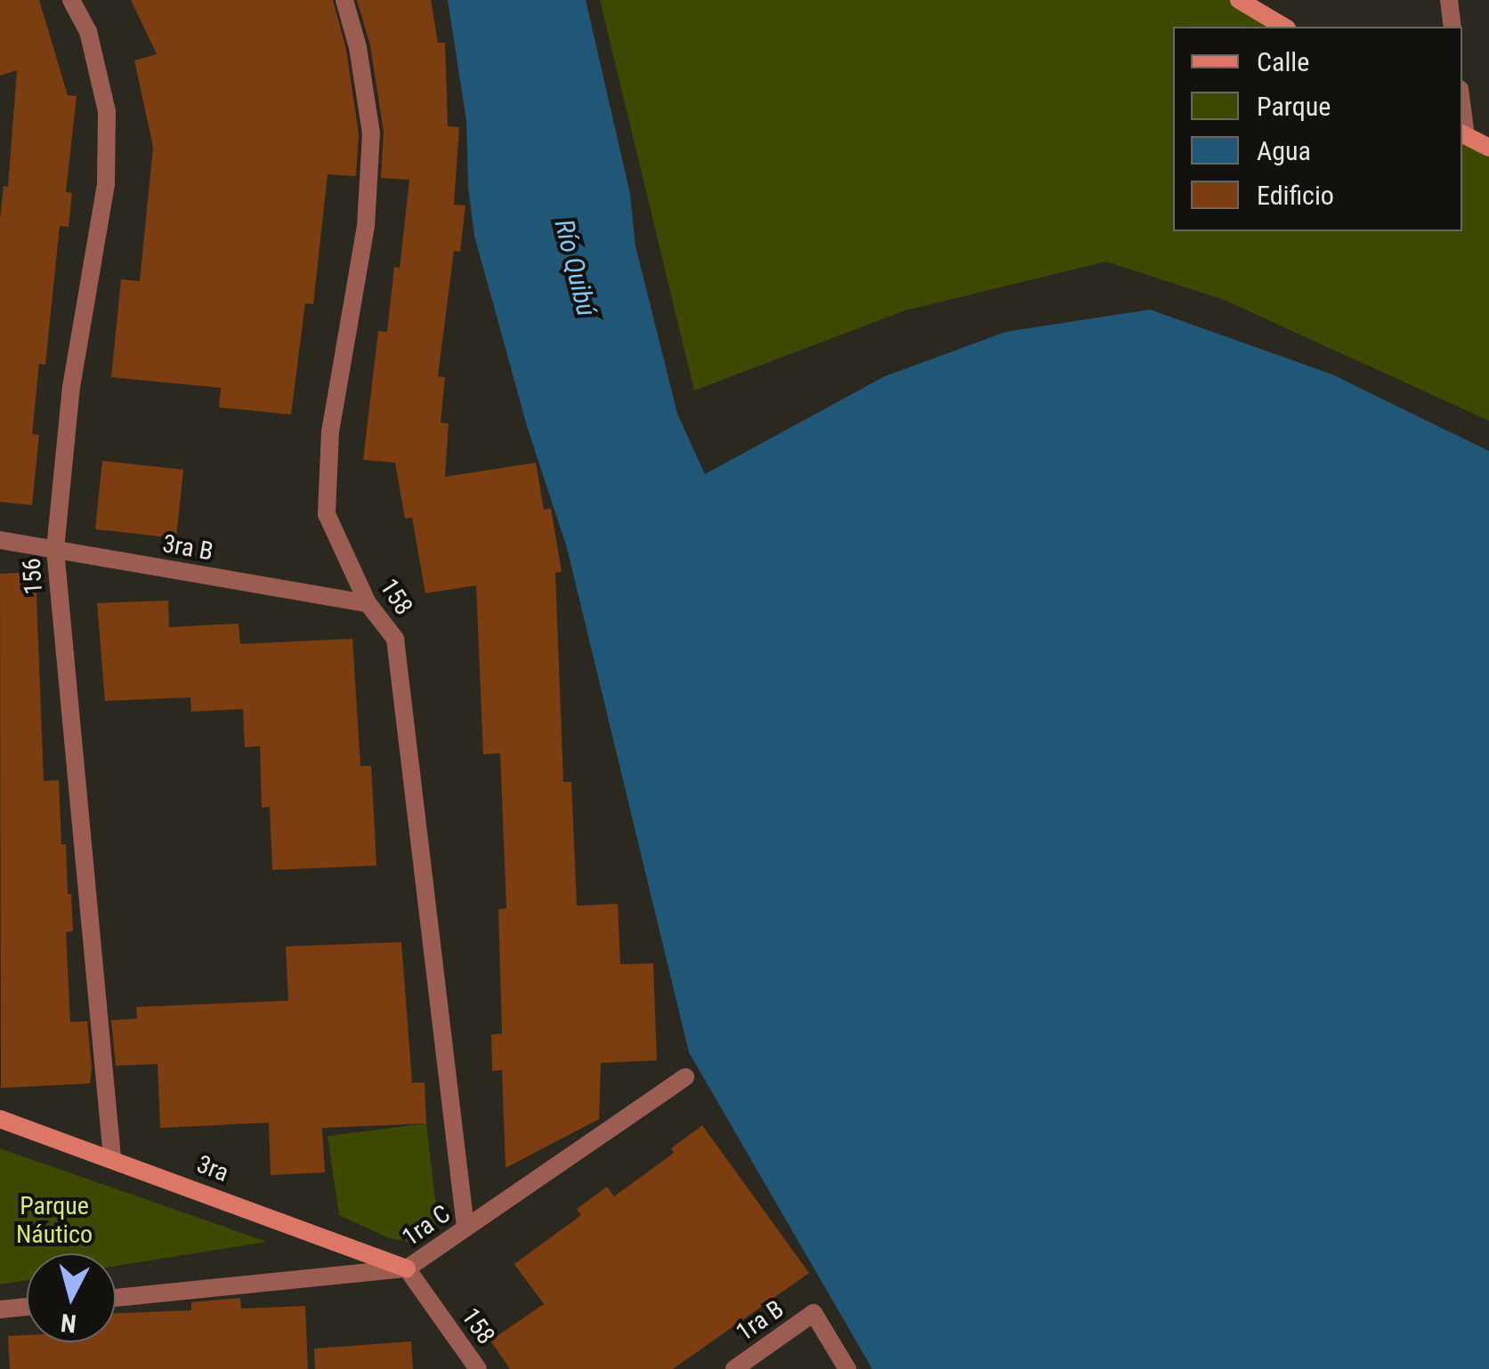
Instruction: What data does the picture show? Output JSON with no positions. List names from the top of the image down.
{
  "streets": {
    "street": [
      "3ra B",
      "156",
      "158",
      "3ra",
      "1ra C",
      "1ra B"
    ]
  },
  "crossings": [
    ["3ra B", "156"],
    ["3ra B", "158"],
    ["156", "3ra"],
    ["158", "3ra"],
    ["158", "1ra C"],
    ["3ra", "1ra C"]
  ],
  "water": ["Río Quibú"],
  "parks": ["Parque Náutico"],
  "legend": [
    "Calle",
    "Parque",
    "Agua",
    "Edificio"
  ],
  "north": "bottom"
}
